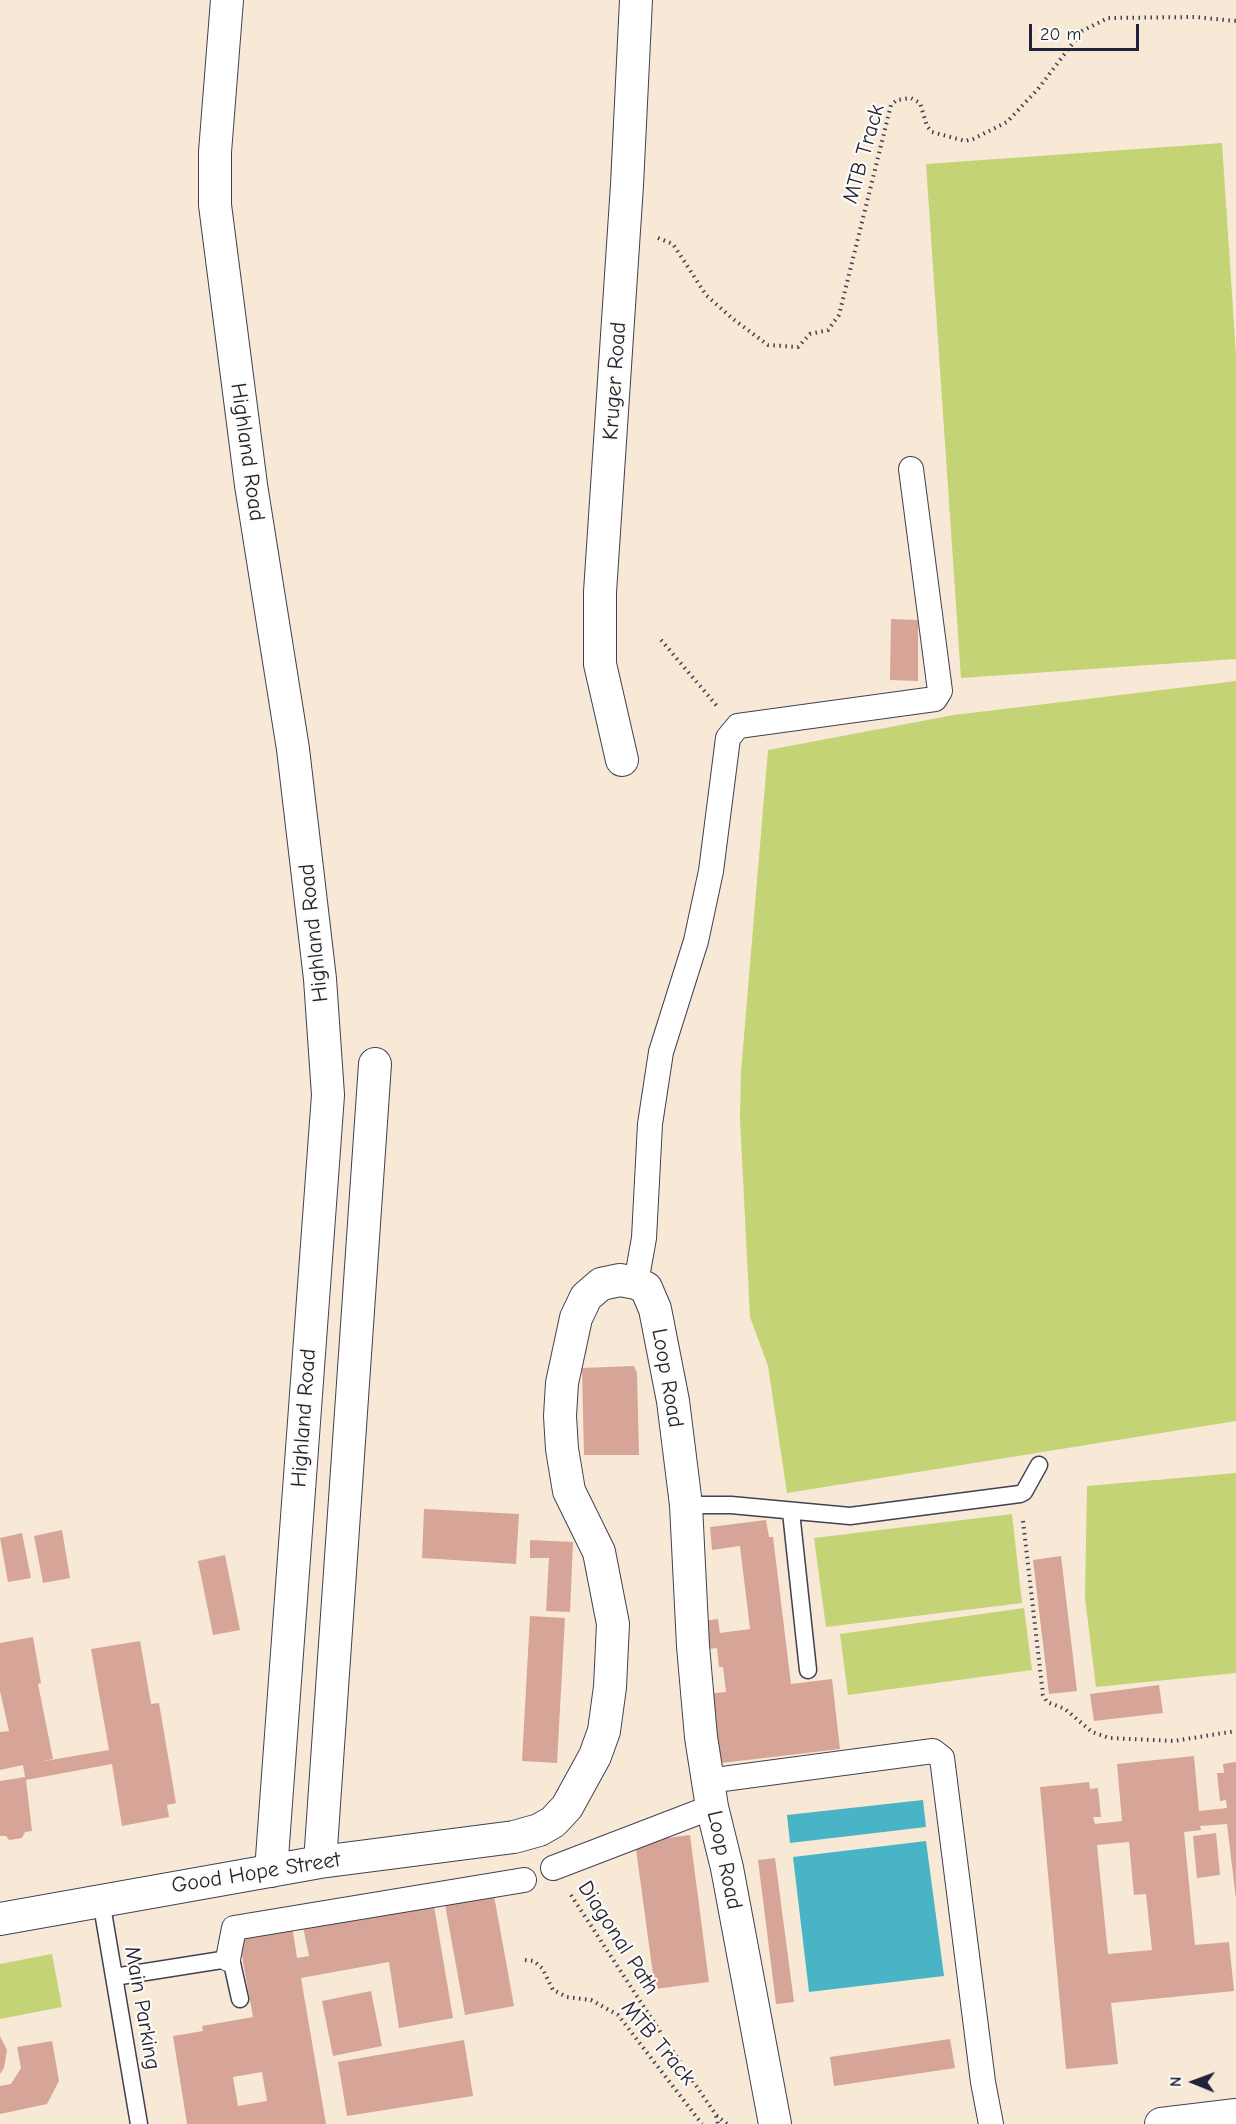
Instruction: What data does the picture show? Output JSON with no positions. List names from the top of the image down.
{
  "streets": {
    "street": [
      "Kruger Road",
      "Highland Road",
      "Loop Road",
      "Good Hope Street"
    ],
    "lane": ["Main Parking"],
    "path": ["MTB Track", "Diagonal Path"]
  },
  "crossings": [
    ["MTB Track", "Kruger Road"],
    ["Highland Road", "Good Hope Street"],
    ["Loop Road", "Good Hope Street"],
    ["Good Hope Street", "Main Parking"]
  ],
  "scale_bar": "20 m",
  "north": "left"
}
